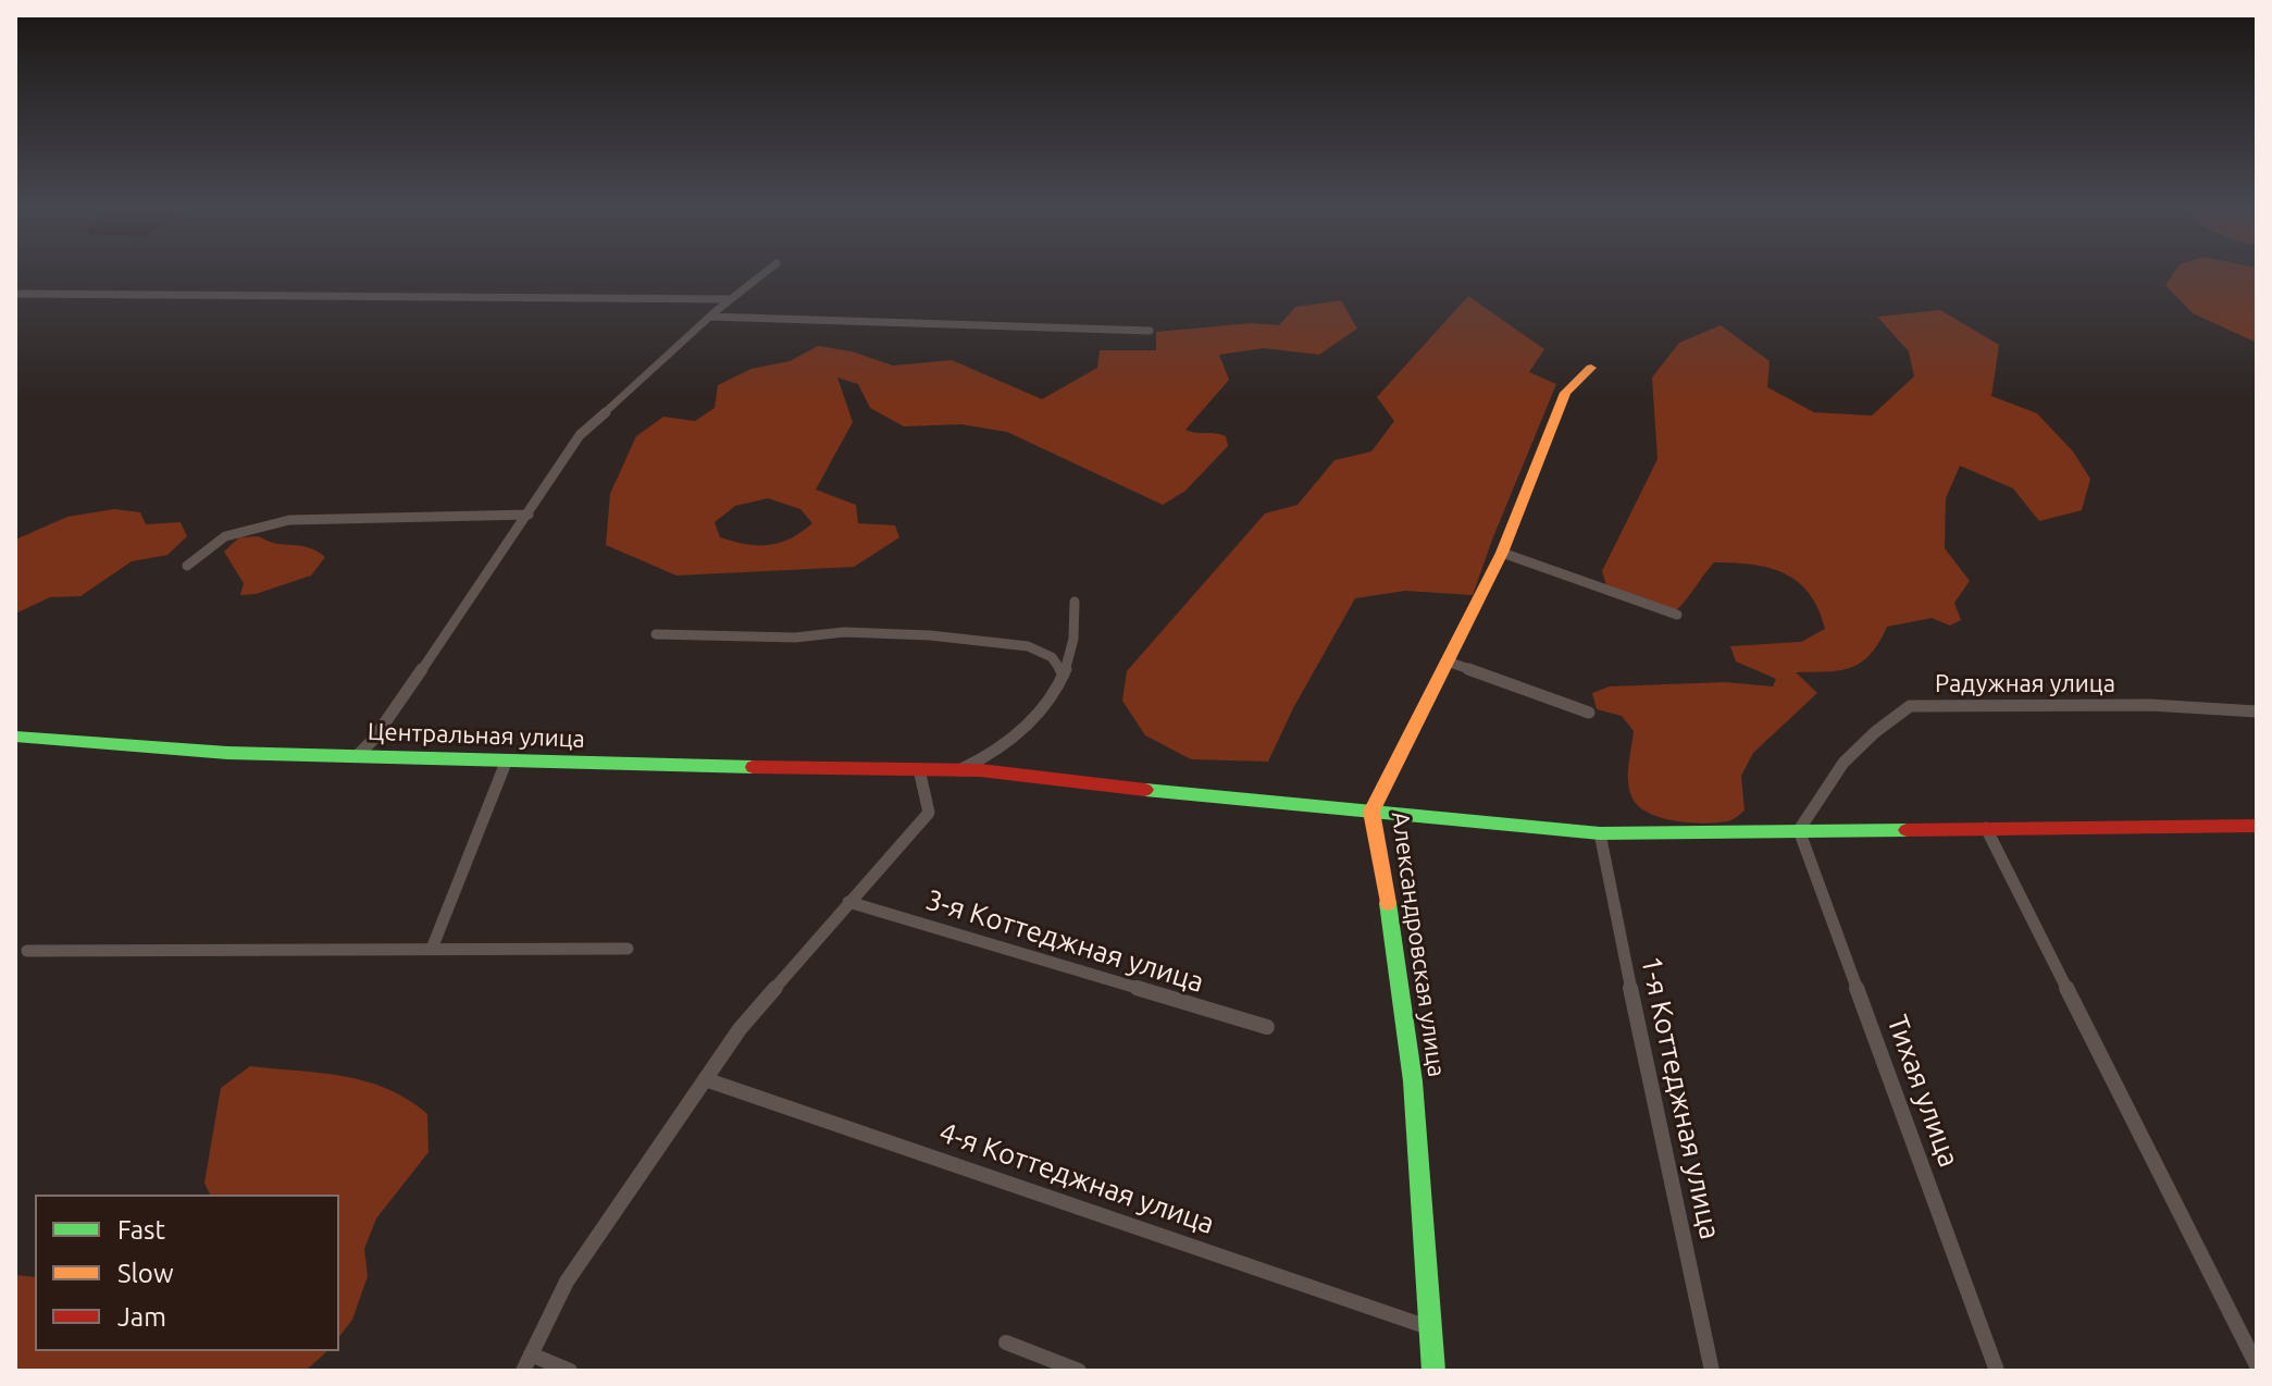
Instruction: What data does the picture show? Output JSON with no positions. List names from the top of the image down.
{
  "streets": {
    "street": [
      "Радужная улица",
      "Центральная улица",
      "3-я Коттеджная улица",
      "Александровская улица",
      "Тихая улица",
      "1-я Коттеджная улица",
      "4-я Коттеджная улица"
    ]
  },
  "crossings": [
    ["Радужная улица", "Центральная улица"],
    ["Радужная улица", "Тихая улица"],
    ["Центральная улица", "Александровская улица"],
    ["Центральная улица", "Тихая улица"],
    ["Центральная улица", "1-я Коттеджная улица"],
    ["Александровская улица", "4-я Коттеджная улица"]
  ],
  "legend": ["Fast", "Slow", "Jam"]
}
